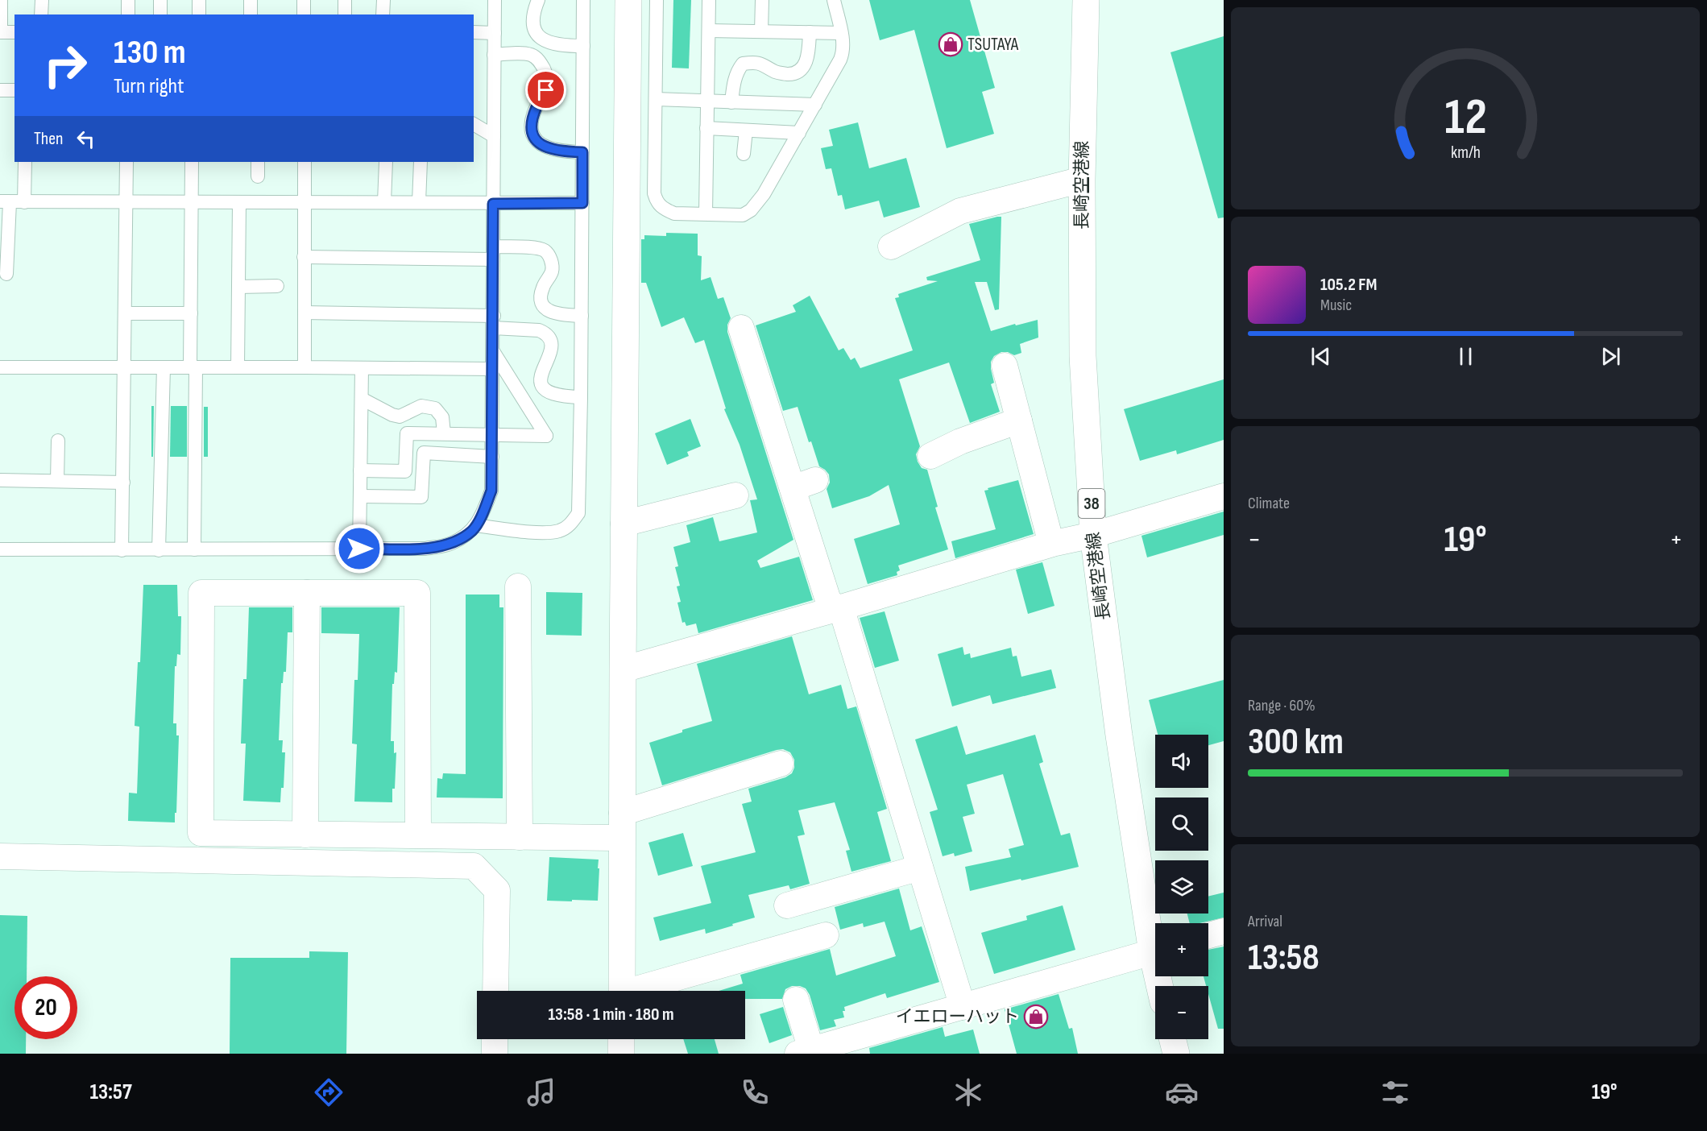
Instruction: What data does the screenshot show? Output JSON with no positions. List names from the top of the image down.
{
  "streets": {
    "main road": ["長崎空港線", "38"]
  },
  "places": {
    "shop": ["TSUTAYA", "イエローハット"]
  },
  "page": {
    "turn": ["130 m", "Turn right"],
    "then": "Then",
    "song": ["105.2 FM", "Music"],
    "tile": [
      "Climate",
      ["Range · 60%", "300 km"],
      ["Arrival", "13:58"]
    ],
    "heat": ["−", "19°", "+"],
    "map_buttons": ["+", "−"],
    "limit": "20",
    "trip": "13:58 · 1 min · 180 m",
    "tabs": ["13:57", "19°"],
    "gauge": ["12", "km/h"]
  }
}
